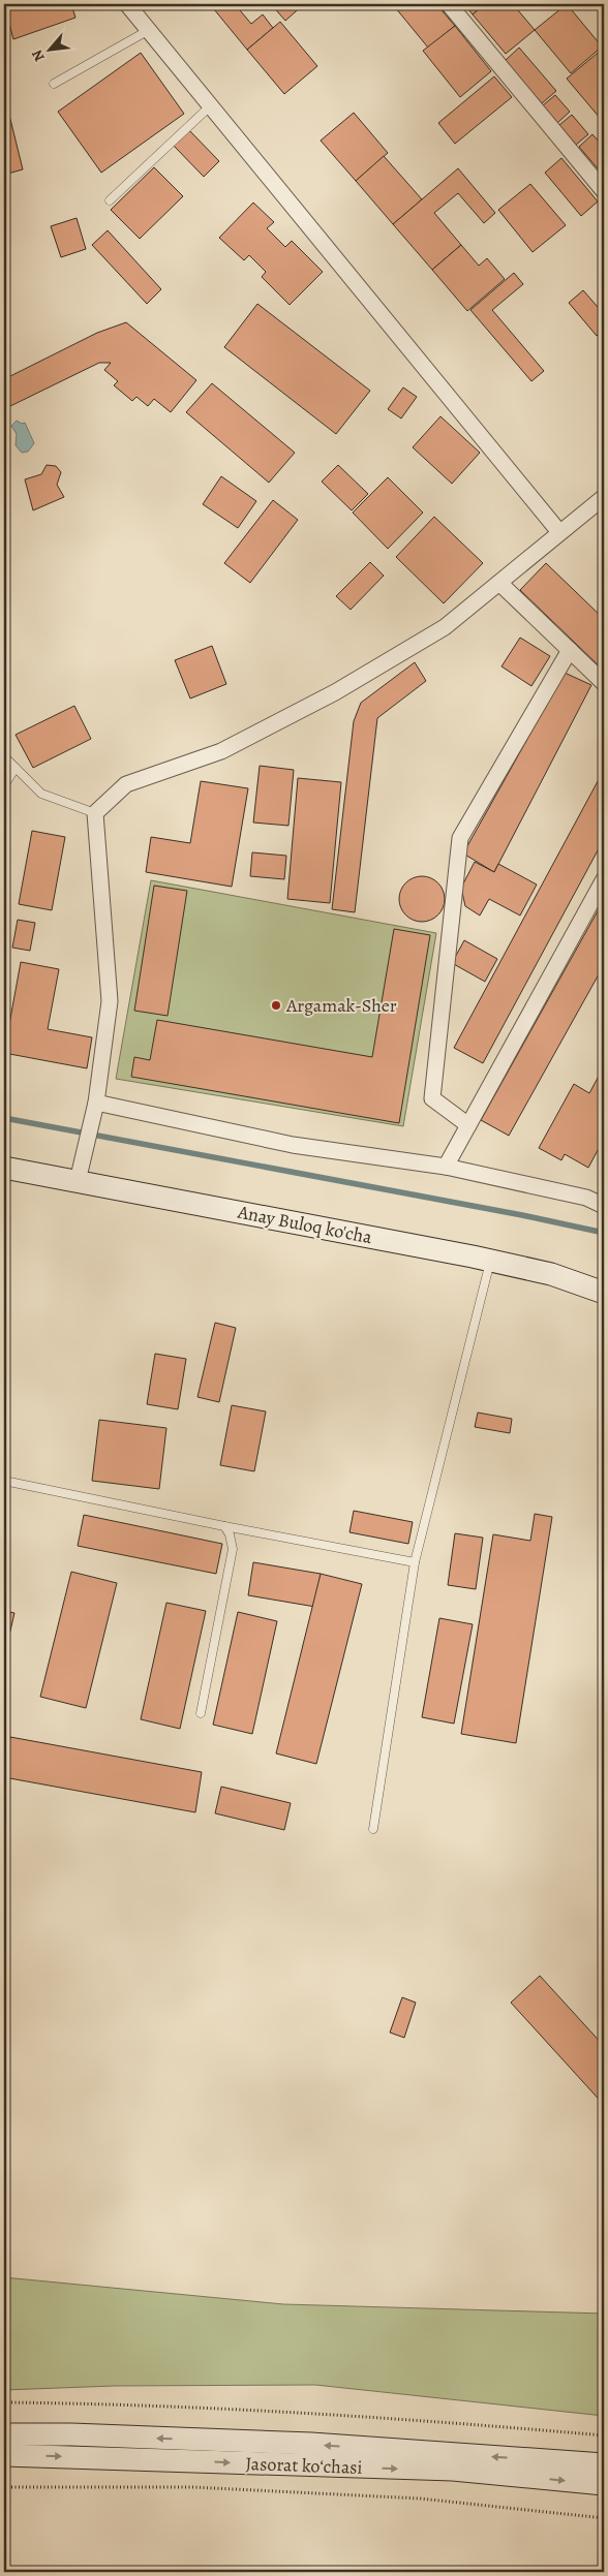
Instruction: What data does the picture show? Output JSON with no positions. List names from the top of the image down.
{
  "streets": {
    "main road": ["Anay Buloq ko'cha", "Jasorat koʻchasi"]
  },
  "places": ["Argamak-Sher"],
  "north": "bottom left"
}
